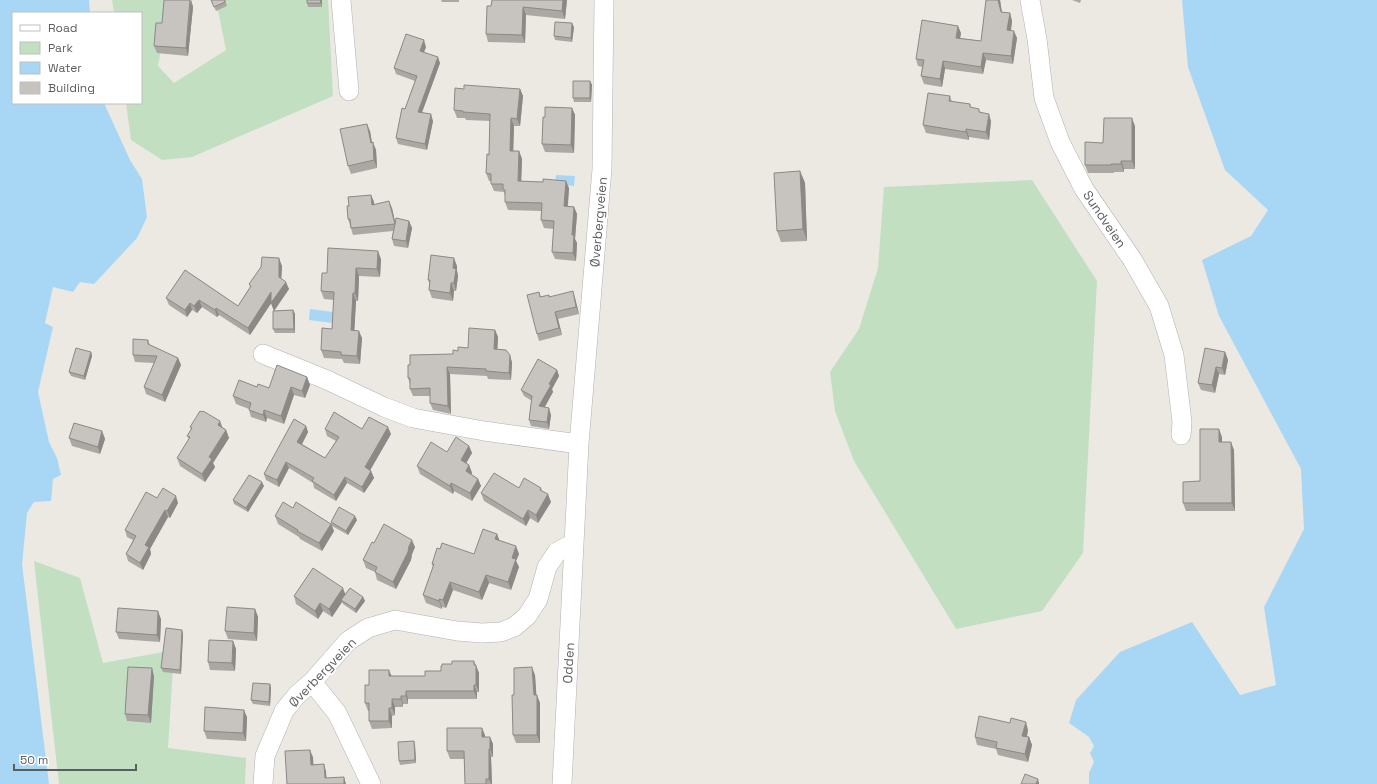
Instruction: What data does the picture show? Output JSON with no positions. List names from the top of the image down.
{
  "streets": {
    "street": ["Sundveien", "Øverbergveien", "Odden"]
  },
  "crossings": [
    ["Øverbergveien", "Odden"]
  ],
  "legend": [
    "Road",
    "Park",
    "Water",
    "Building"
  ],
  "scale_bar": "50 m"
}
